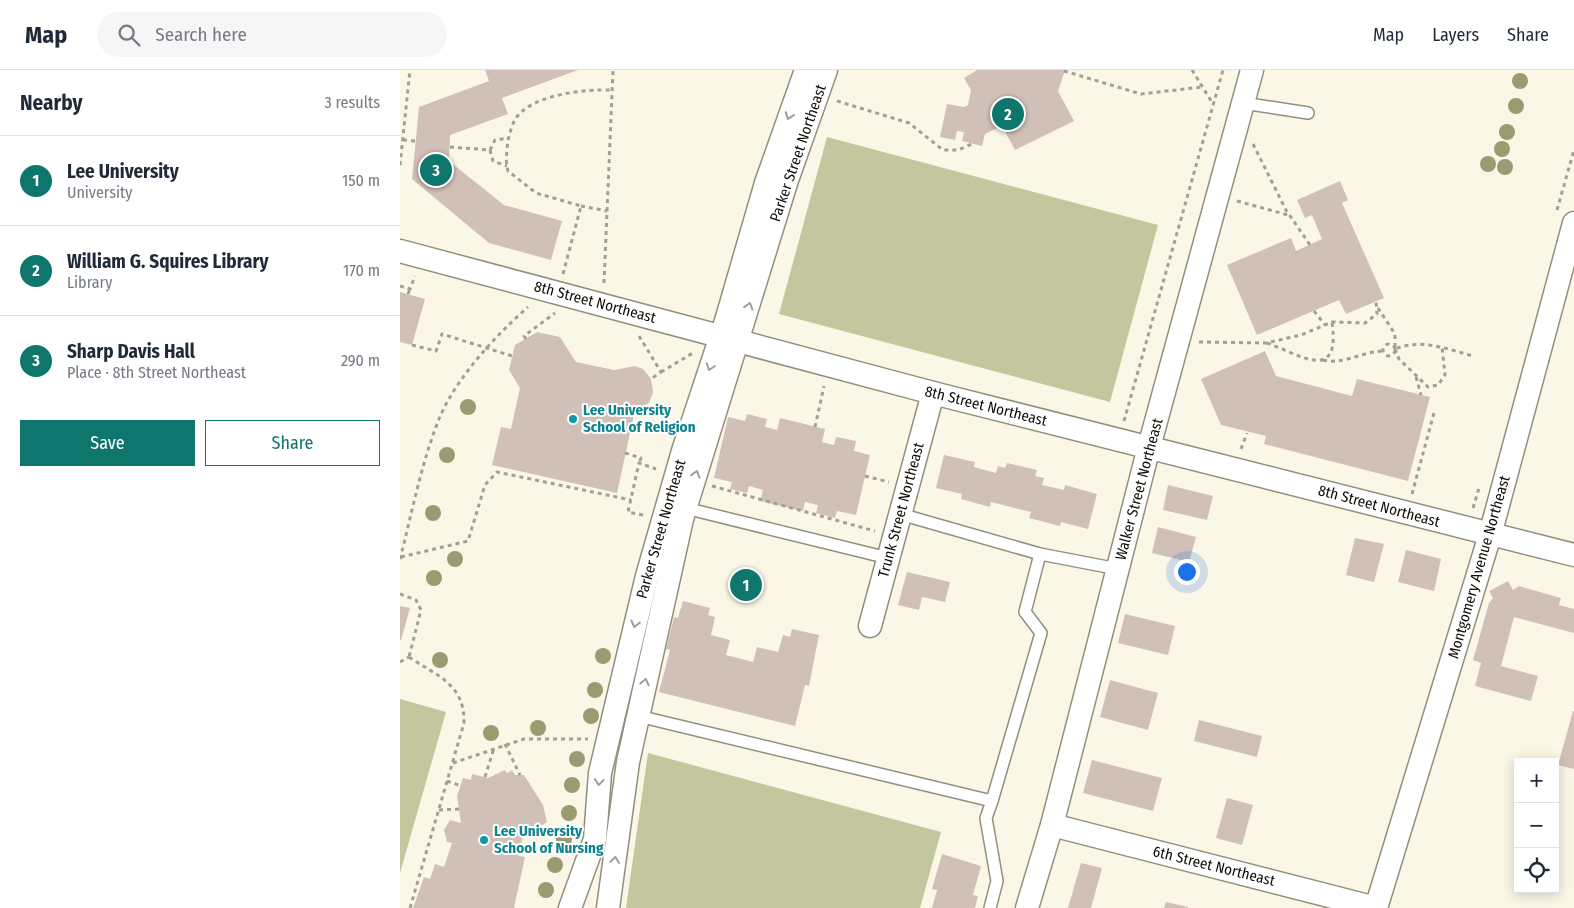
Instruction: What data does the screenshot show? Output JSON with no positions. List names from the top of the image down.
{
  "streets": {
    "street": [
      "Parker Street Northeast",
      "8th Street Northeast",
      "Walker Street Northeast",
      "Trunk Street Northeast",
      "Montgomery Avenue Northeast",
      "6th Street Northeast"
    ]
  },
  "crossings": [
    ["Parker Street Northeast", "8th Street Northeast"],
    ["8th Street Northeast", "Walker Street Northeast"],
    ["8th Street Northeast", "Trunk Street Northeast"],
    ["8th Street Northeast", "Montgomery Avenue Northeast"],
    ["Walker Street Northeast", "6th Street Northeast"],
    ["Montgomery Avenue Northeast", "6th Street Northeast"]
  ],
  "places": ["Lee University School of Religion", "Lee University School of Nursing"],
  "page": {
    "header": "Map",
    "search": "Search here",
    "nav": ["Map", "Layers", "Share"],
    "heading": ["Nearby", "3 results"],
    "pins": ["2", "3", "1"],
    "list": [
      {
        "mark": "1",
        "name": "Lee University",
        "note": "University",
        "value": "150 m"
      },
      {
        "mark": "2",
        "name": "William G. Squires Library",
        "note": "Library",
        "value": "170 m"
      },
      {
        "mark": "3",
        "name": "Sharp Davis Hall",
        "note": "Place · 8th Street Northeast",
        "value": "290 m"
      }
    ],
    "buttons": ["Save", "Share"],
    "map_buttons": ["+", "−"]
  }
}
